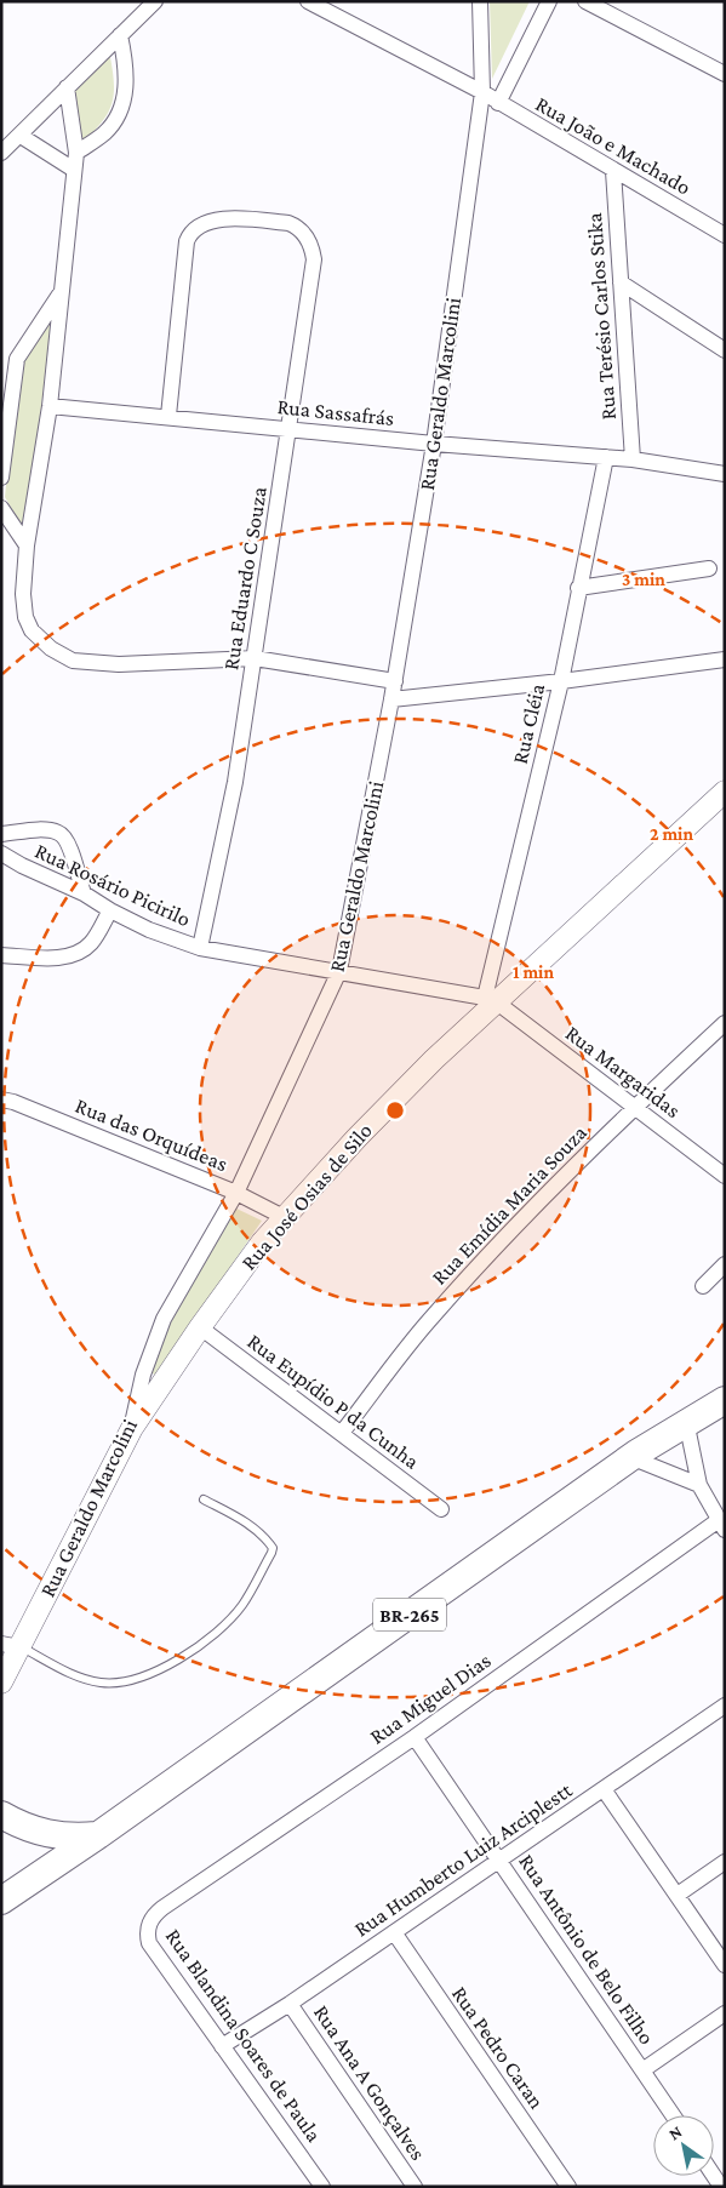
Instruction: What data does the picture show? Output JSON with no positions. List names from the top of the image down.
{
  "streets": {
    "highway": ["BR-265"],
    "street": [
      "Rua João e Machado",
      "Rua Terésio Carlos Stika",
      "Rua Geraldo Marcolini",
      "Rua Sassafrás",
      "Rua Eduardo C Souza",
      "Rua Cléia",
      "Rua Rosário Picirilo",
      "Rua Margaridas",
      "Rua das Orquídeas",
      "Rua José Osias de Silo",
      "Rua Emídia Maria Souza",
      "Rua Eupídio P da Cunha",
      "Rua Miguel Dias",
      "Rua Humberto Luiz Arciplestt",
      "Rua Antônio de Belo Filho",
      "Rua Blandina Soares de Paula",
      "Rua Pedro Caran",
      "Rua Ana A Gonçalves"
    ]
  },
  "crossings": [
    ["Rua João e Machado", "Rua Terésio Carlos Stika"],
    ["Rua João e Machado", "Rua Geraldo Marcolini"],
    ["Rua Terésio Carlos Stika", "Rua Sassafrás"],
    ["Rua Geraldo Marcolini", "Rua Sassafrás"],
    ["Rua Geraldo Marcolini", "Rua Rosário Picirilo"],
    ["Rua Geraldo Marcolini", "Rua das Orquídeas"],
    ["Rua Geraldo Marcolini", "Rua José Osias de Silo"],
    ["Rua Sassafrás", "Rua Eduardo C Souza"],
    ["Rua Sassafrás", "Rua Cléia"],
    ["Rua Eduardo C Souza", "Rua Rosário Picirilo"],
    ["Rua Cléia", "Rua Rosário Picirilo"],
    ["Rua Cléia", "Rua Margaridas"],
    ["Rua Cléia", "Rua José Osias de Silo"],
    ["Rua Rosário Picirilo", "Rua Margaridas"],
    ["Rua Rosário Picirilo", "Rua José Osias de Silo"],
    ["Rua Margaridas", "Rua José Osias de Silo"],
    ["Rua Margaridas", "Rua Emídia Maria Souza"],
    ["Rua das Orquídeas", "Rua José Osias de Silo"],
    ["Rua José Osias de Silo", "Rua Eupídio P da Cunha"],
    ["Rua Emídia Maria Souza", "Rua Eupídio P da Cunha"],
    ["Rua Miguel Dias", "Rua Antônio de Belo Filho"],
    ["Rua Miguel Dias", "Rua Blandina Soares de Paula"],
    ["Rua Humberto Luiz Arciplestt", "Rua Antônio de Belo Filho"],
    ["Rua Humberto Luiz Arciplestt", "Rua Blandina Soares de Paula"],
    ["Rua Humberto Luiz Arciplestt", "Rua Pedro Caran"],
    ["Rua Humberto Luiz Arciplestt", "Rua Ana A Gonçalves"]
  ],
  "north": "top left",
  "rings": ["3 min", "2 min", "1 min"]
}
